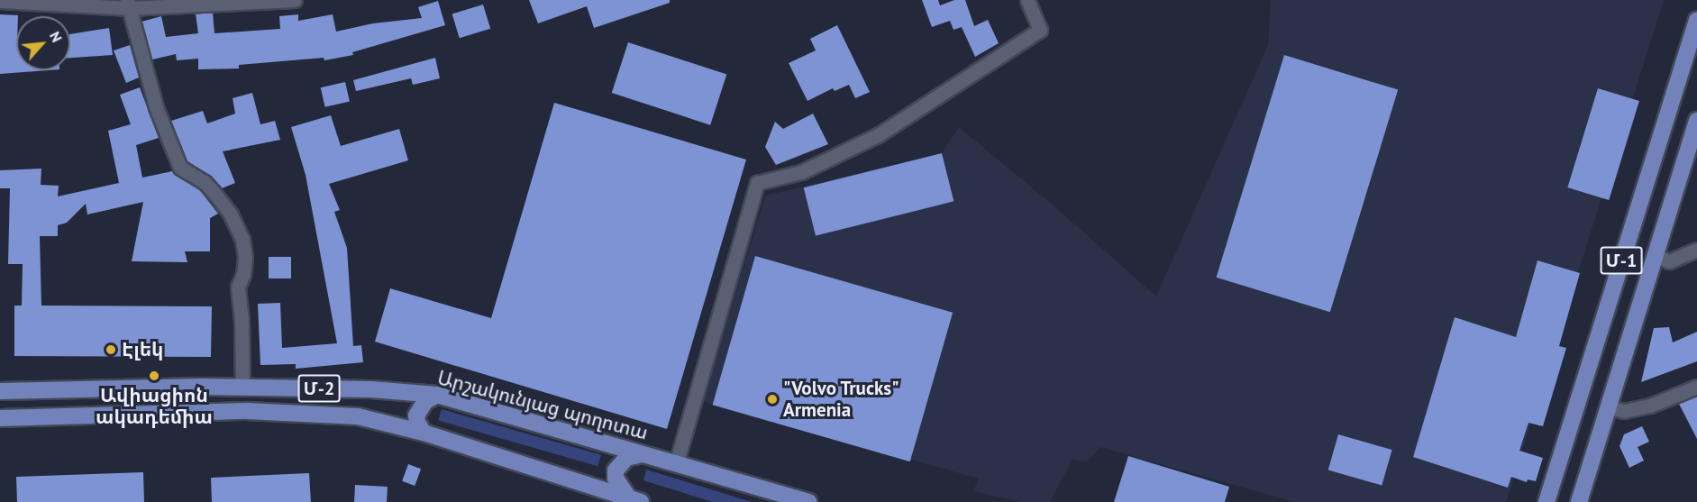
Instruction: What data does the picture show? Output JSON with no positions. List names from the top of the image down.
{
  "streets": {
    "main road": ["Մ-1", "Մ-2", "Արշակունյաց պողոտա"]
  },
  "places": ["Էլեկ", "Ավիացիոն ակադեմիա", "\"Volvo Trucks\" Armenia"],
  "north": "top right"
}
